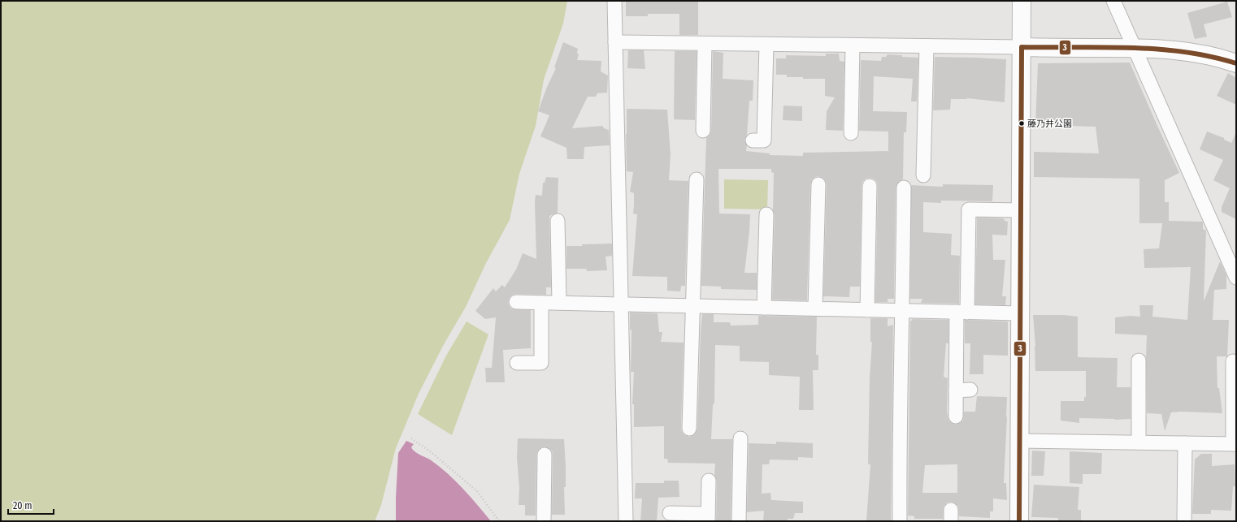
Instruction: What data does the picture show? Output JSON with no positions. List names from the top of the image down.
{
  "places": ["藤乃井公園"],
  "lines": ["transit line 3"],
  "scale_bar": "20 m"
}
